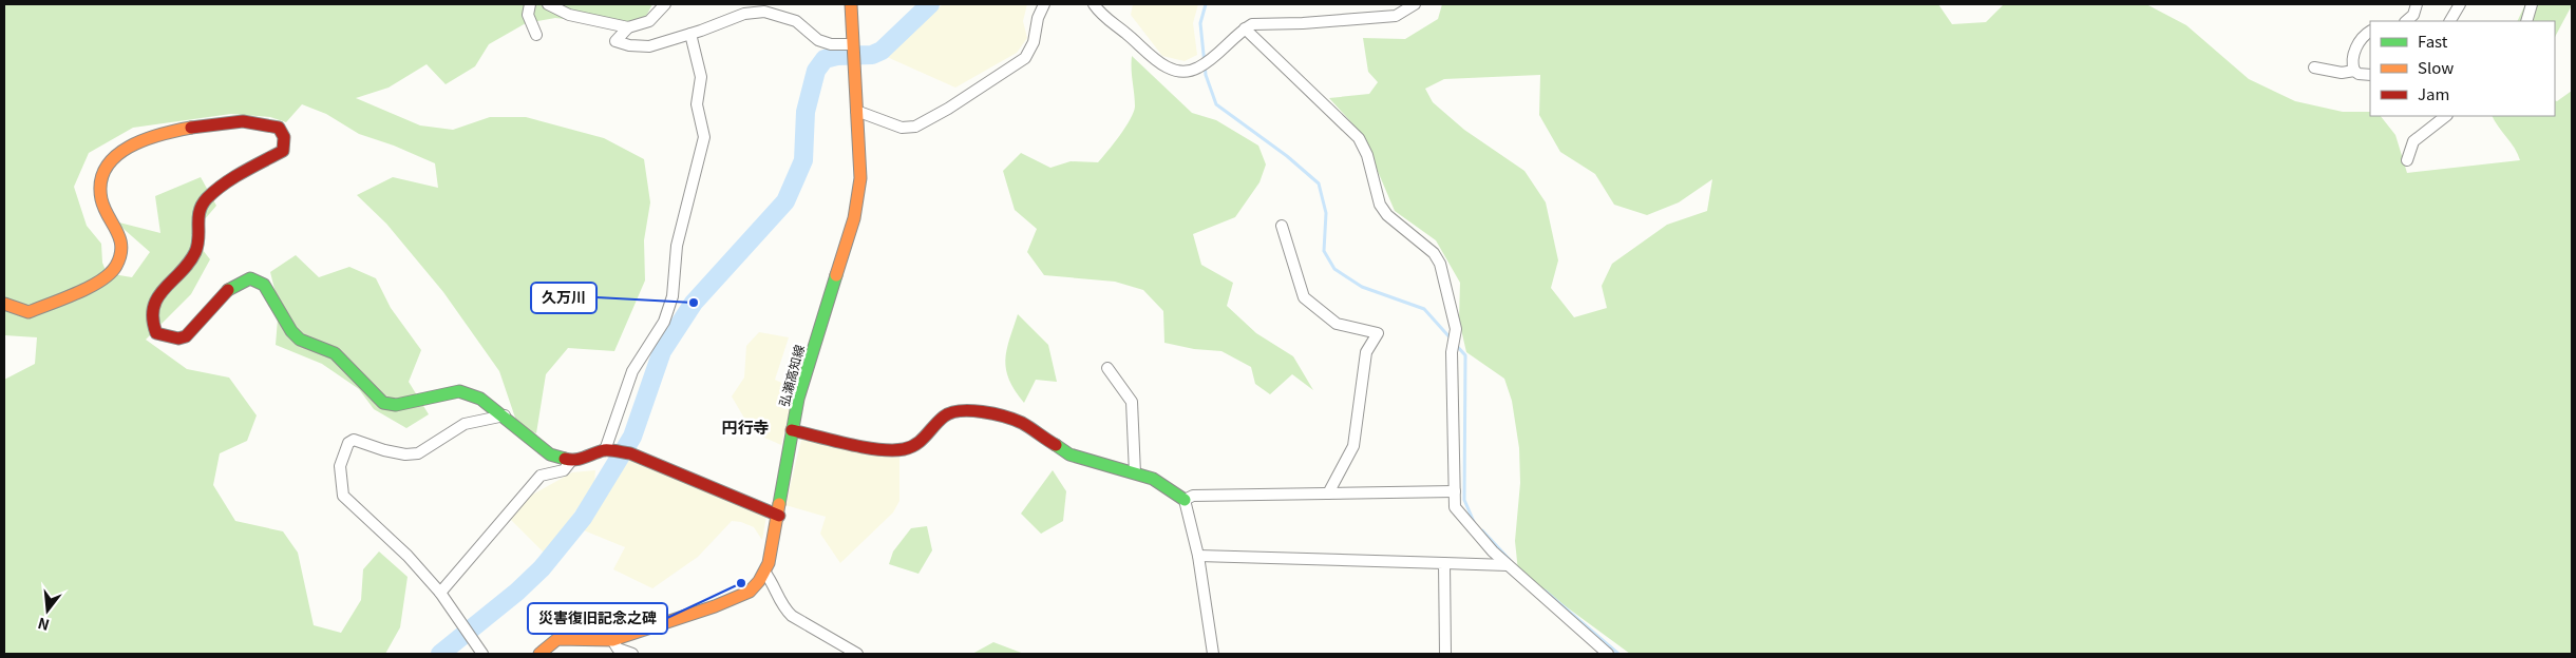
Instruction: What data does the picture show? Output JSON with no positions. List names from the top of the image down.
{
  "streets": {
    "street": ["弘瀬高知線"]
  },
  "districts": ["円行寺"],
  "places": ["久万川", "災害復旧記念之碑"],
  "legend": ["Fast", "Slow", "Jam"],
  "north": "bottom"
}
